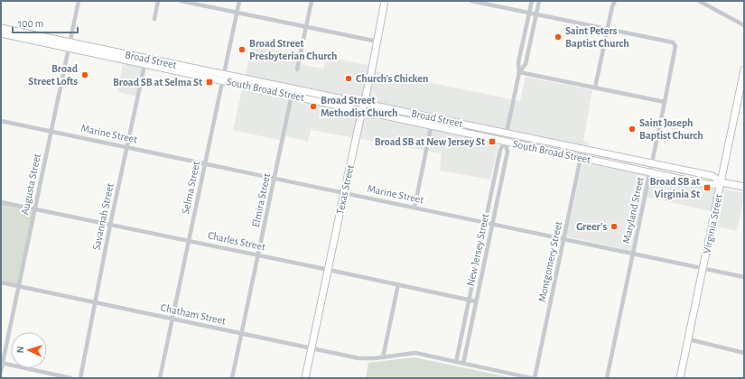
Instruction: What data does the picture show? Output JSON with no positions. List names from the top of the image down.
{
  "streets": {
    "main road": [
      "Broad Street",
      "South Broad Street",
      "Texas Street",
      "Virginia Street"
    ],
    "street": [
      "Marine Street",
      "Augusta Street",
      "Selma Street",
      "Elmira Street",
      "Maryland Street",
      "Savannah Street",
      "Charles Street",
      "New Jersey Street",
      "Montgomery Street",
      "Chatham Street"
    ]
  },
  "crossings": [
    ["Broad Street", "South Broad Street"],
    ["Broad Street", "Augusta Street"],
    ["Broad Street", "Selma Street"],
    ["Broad Street", "Texas Street"],
    ["Broad Street", "Elmira Street"],
    ["Broad Street", "Maryland Street"],
    ["Broad Street", "Savannah Street"],
    ["Broad Street", "Virginia Street"],
    ["Broad Street", "New Jersey Street"],
    ["Broad Street", "Montgomery Street"],
    ["South Broad Street", "Texas Street"],
    ["South Broad Street", "Maryland Street"],
    ["South Broad Street", "Virginia Street"],
    ["South Broad Street", "New Jersey Street"],
    ["South Broad Street", "Montgomery Street"],
    ["Marine Street", "Augusta Street"],
    ["Marine Street", "Selma Street"],
    ["Marine Street", "Texas Street"],
    ["Marine Street", "Elmira Street"],
    ["Marine Street", "Maryland Street"],
    ["Marine Street", "Savannah Street"],
    ["Marine Street", "Virginia Street"],
    ["Marine Street", "New Jersey Street"],
    ["Marine Street", "Montgomery Street"],
    ["Augusta Street", "Charles Street"],
    ["Augusta Street", "Chatham Street"],
    ["Selma Street", "Charles Street"],
    ["Selma Street", "Chatham Street"],
    ["Texas Street", "Charles Street"],
    ["Texas Street", "Chatham Street"],
    ["Elmira Street", "Charles Street"],
    ["Elmira Street", "Chatham Street"],
    ["Savannah Street", "Charles Street"],
    ["Savannah Street", "Chatham Street"],
    ["Charles Street", "New Jersey Street"],
    ["New Jersey Street", "Chatham Street"]
  ],
  "places": {
    "other": [
      "Saint Peters Baptist Church",
      "Broad Street Presbyterian Church",
      "Broad Street Lofts",
      "Church's Chicken",
      "Broad Street Methodist Church",
      "Saint Joseph Baptist Church",
      "Greer's"
    ],
    "transit": ["Broad SB at Selma St", "Broad SB at New Jersey St", "Broad SB at Virginia St"]
  },
  "scale_bar": "100 m",
  "north": "left"
}
